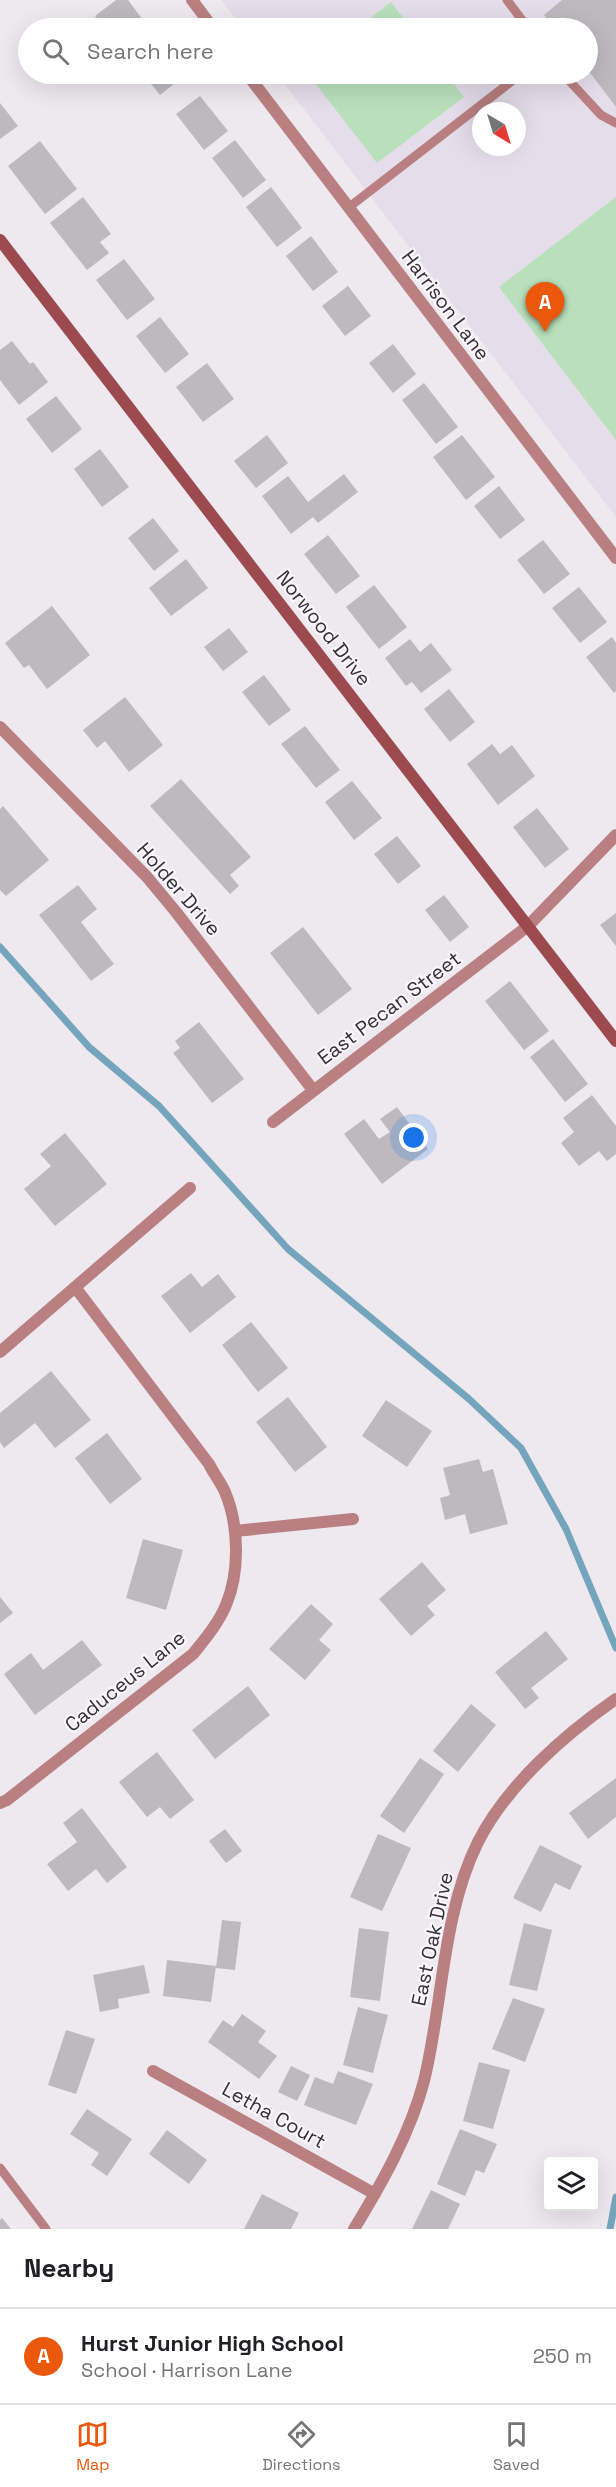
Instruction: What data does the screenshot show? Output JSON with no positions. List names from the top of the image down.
{
  "streets": {
    "street": [
      "Harrison Lane",
      "Norwood Drive",
      "Holder Drive",
      "East Pecan Street",
      "Caduceus Lane",
      "East Oak Drive",
      "Letha Court"
    ]
  },
  "crossings": [
    ["Norwood Drive", "East Pecan Street"],
    ["Holder Drive", "East Pecan Street"],
    ["East Oak Drive", "Letha Court"]
  ],
  "north": "bottom right",
  "page": {
    "search": "Search here",
    "pins": "A",
    "heading": "Nearby",
    "list": [
      {
        "mark": "A",
        "name": "Hurst Junior High School",
        "note": "School · Harrison Lane",
        "value": "250 m"
      }
    ],
    "nav": ["Map", "Directions", "Saved"]
  }
}
